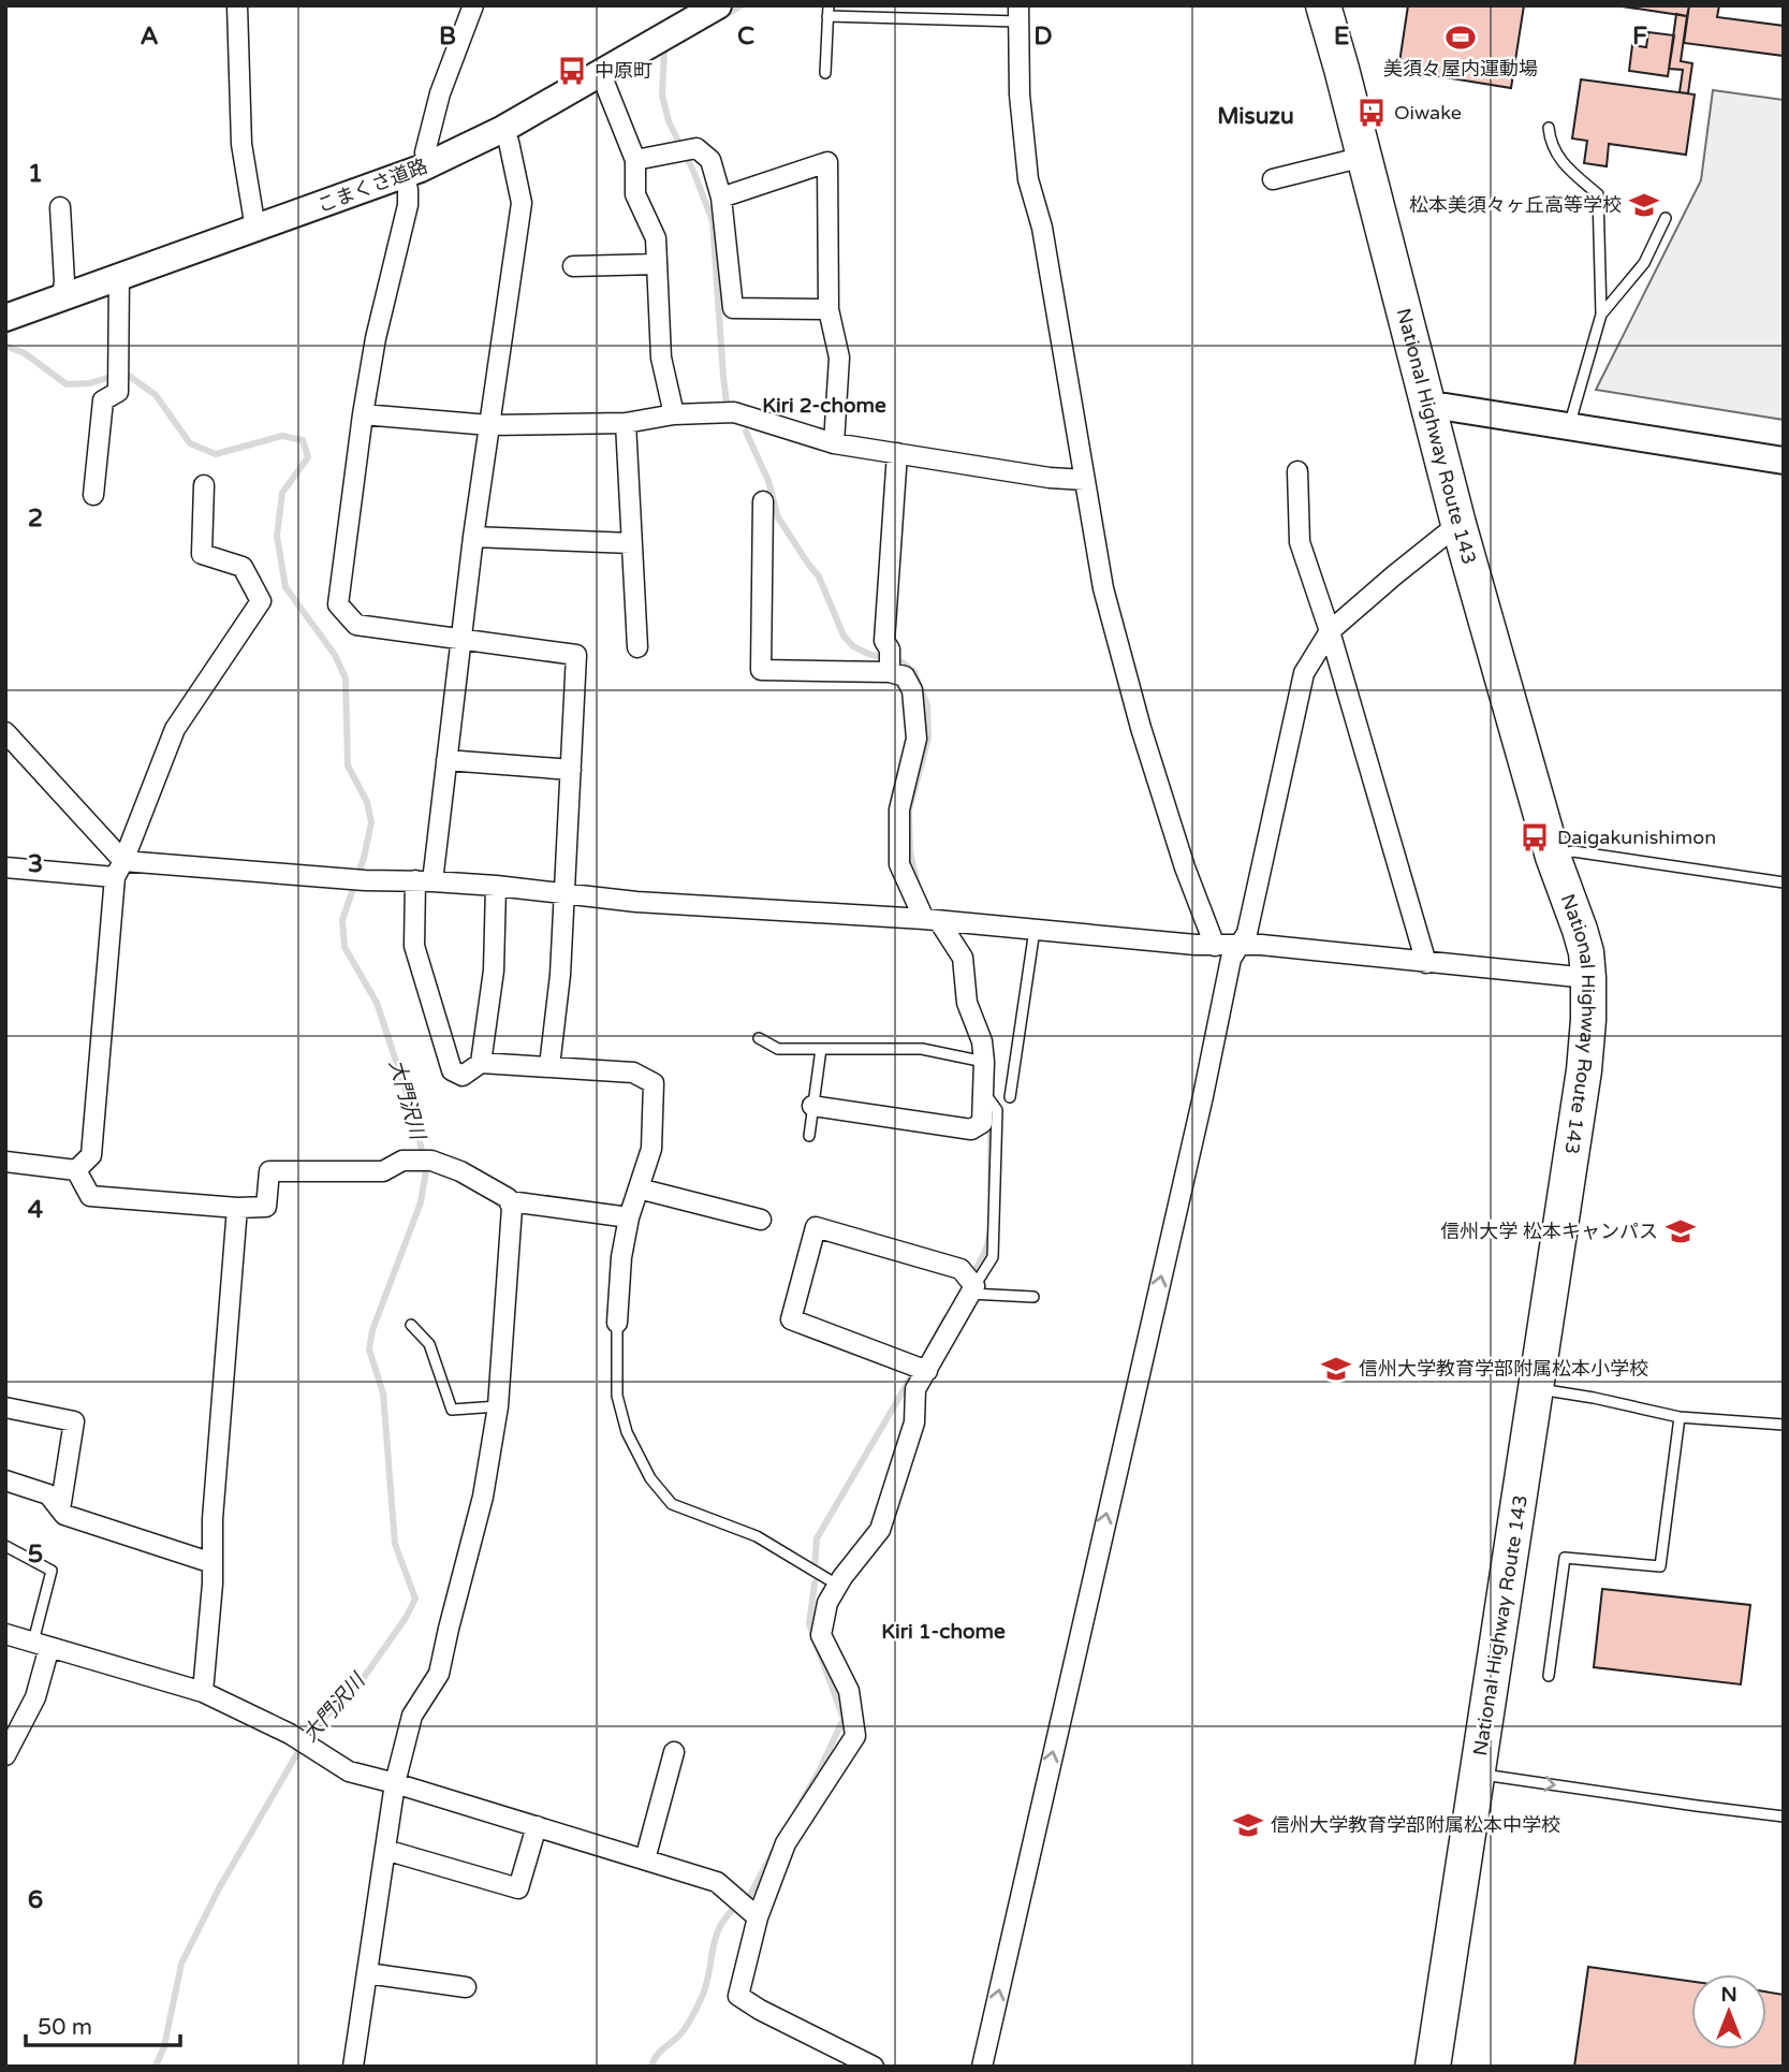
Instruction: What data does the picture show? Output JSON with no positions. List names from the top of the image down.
{
  "streets": {
    "highway": ["National Highway Route 143"],
    "street": ["こまくさ道路"]
  },
  "districts": ["Misuzu", "Kiri 2-chome", "Kiri 1-chome"],
  "water": ["大門沢川"],
  "places": {
    "sports": ["美須々屋内運動場"],
    "bus stop": ["中原町", "Oiwake", "Daigakunishimon"],
    "school or university": [
      "松本美須々ヶ丘高等学校",
      "信州大学 松本キャンパス",
      "信州大学教育学部附属松本小学校",
      "信州大学教育学部附属松本中学校"
    ]
  },
  "scale_bar": "50 m",
  "north": "top",
  "grid": {
    "columns": [
      "A",
      "B",
      "C",
      "D",
      "E",
      "F"
    ],
    "rows": [
      "1",
      "2",
      "3",
      "4",
      "5",
      "6"
    ]
  }
}
